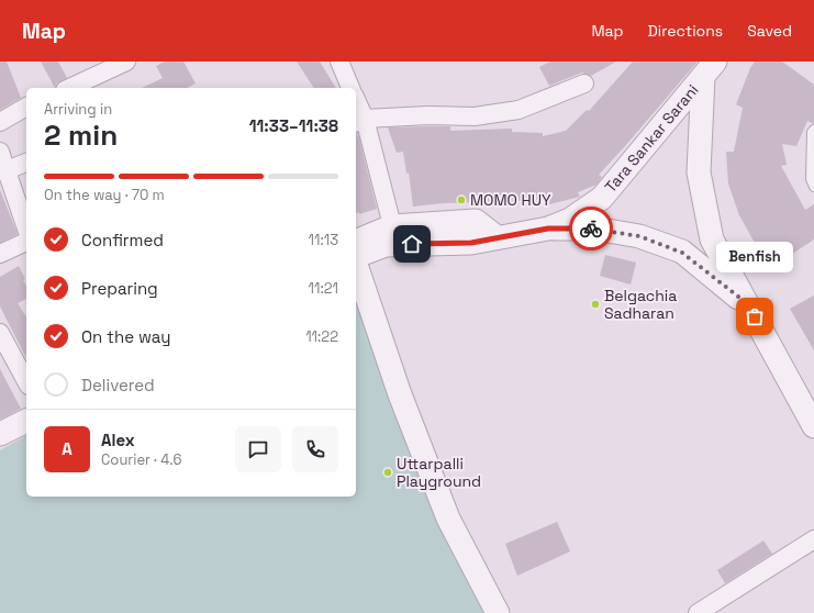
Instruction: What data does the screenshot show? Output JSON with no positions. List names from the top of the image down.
{
  "streets": {
    "street": ["Tara Sankar Sarani"]
  },
  "places": [
    "MOMO HUY",
    "Belgachia Sadharan",
    "Benfish",
    "Uttarpalli Playground"
  ],
  "page": {
    "header": "Map",
    "nav": ["Map", "Directions", "Saved"],
    "heading": ["2 min", "Arriving in", "11:33–11:38"],
    "panel": ["Alex", "Courier · 4.6"],
    "bar": "On the way · 70 m",
    "list": [
      ["Confirmed", "11:13"],
      ["Preparing", "11:21"],
      ["On the way", "11:22"],
      "Delivered"
    ],
    "bubble": "Benfish",
    "round": "A"
  }
}
